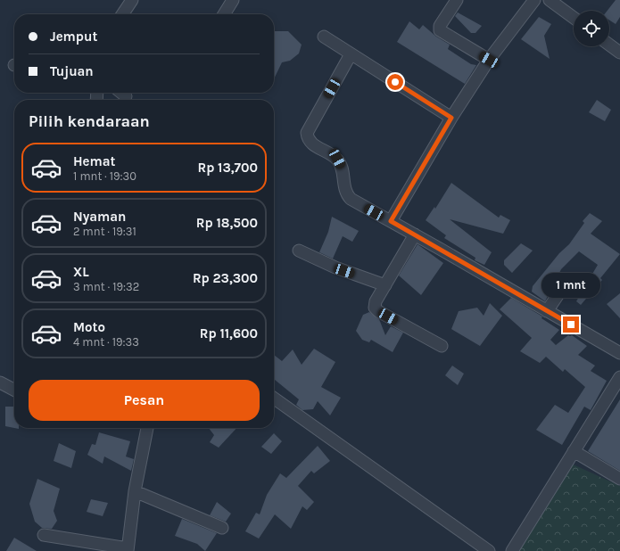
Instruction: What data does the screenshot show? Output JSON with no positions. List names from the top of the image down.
{
  "page": {
    "banner": ["Jemput", "Tujuan"],
    "heading": "Pilih kendaraan",
    "list": [
      {
        "name": "Hemat",
        "note": "1 mnt · 19:30",
        "value": "Rp 13,700"
      },
      {
        "name": "Nyaman",
        "note": "2 mnt · 19:31",
        "value": "Rp 18,500"
      },
      {
        "name": "XL",
        "note": "3 mnt · 19:32",
        "value": "Rp 23,300"
      },
      {
        "name": "Moto",
        "note": "4 mnt · 19:33",
        "value": "Rp 11,600"
      }
    ],
    "bubble": "1 mnt",
    "buttons": "Pesan"
  }
}
